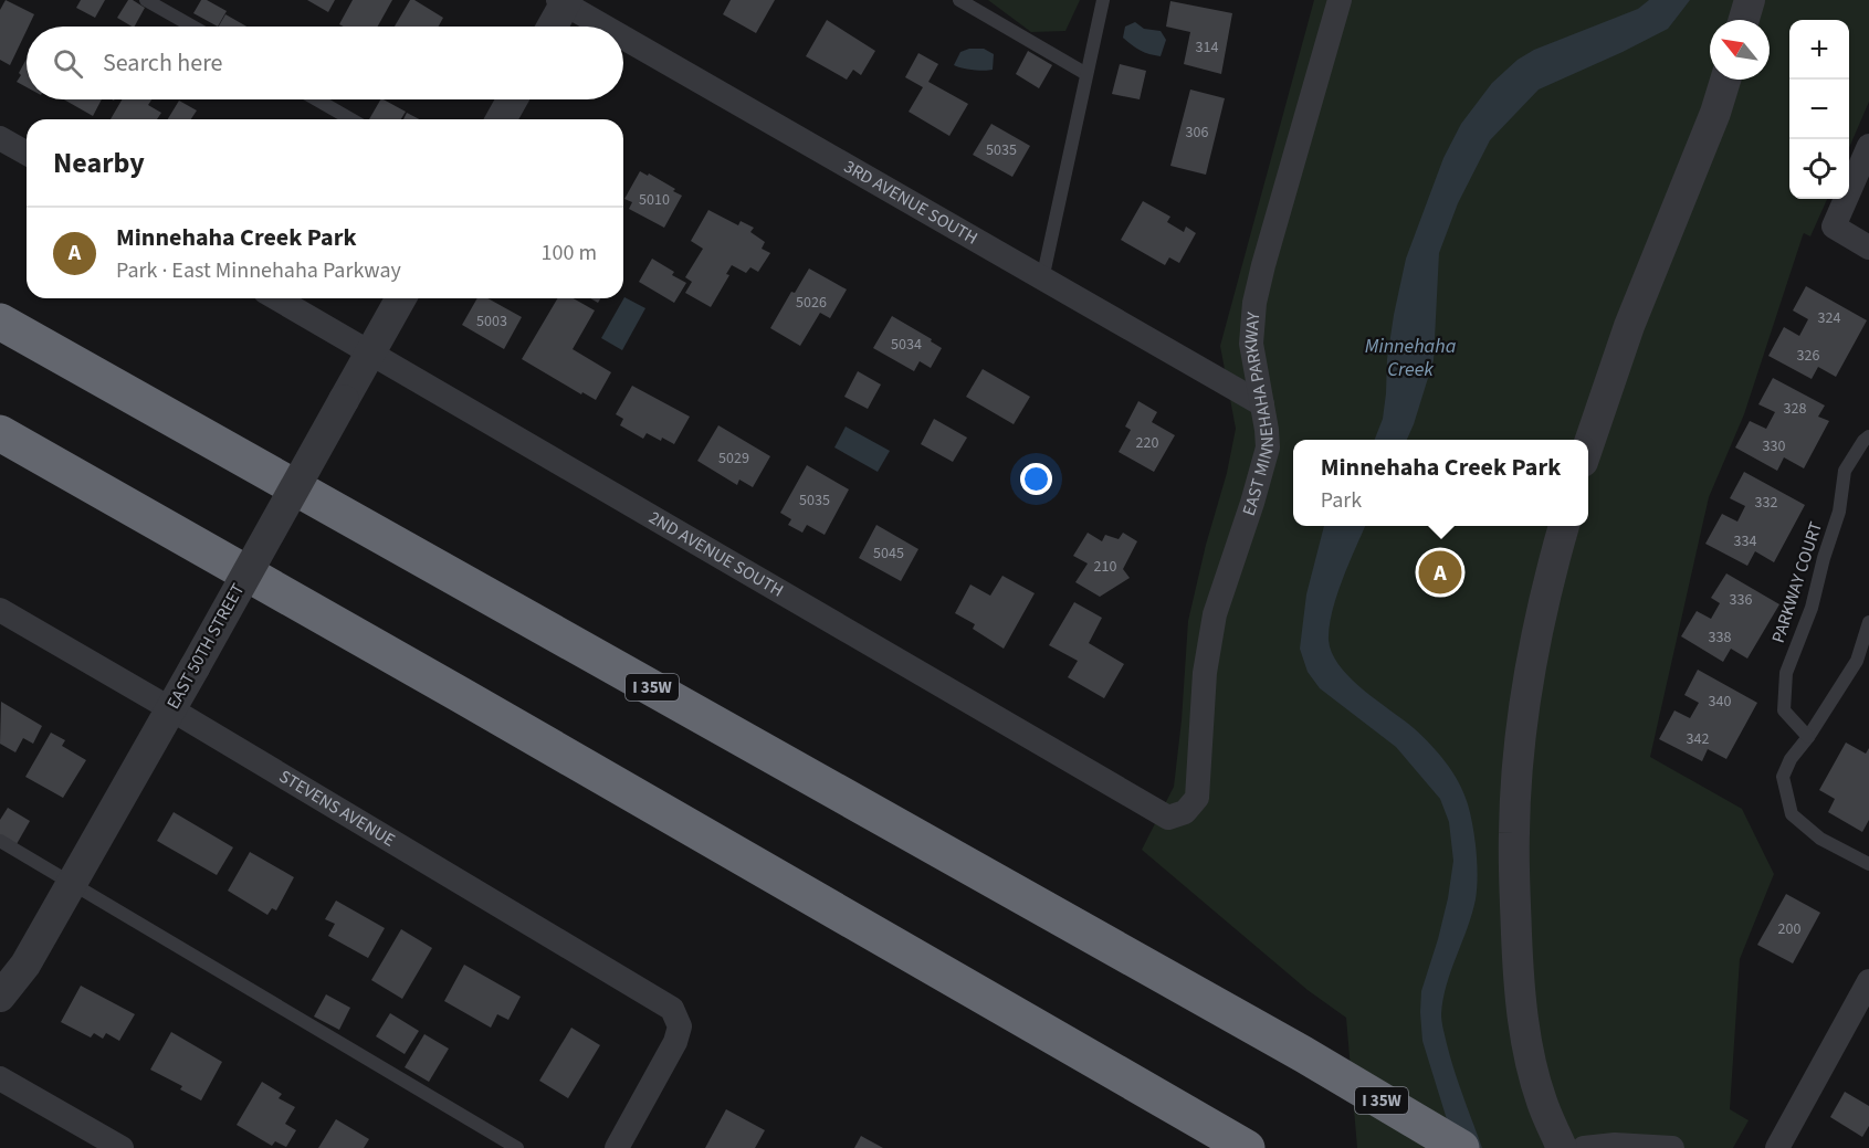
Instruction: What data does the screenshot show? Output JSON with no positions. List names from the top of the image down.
{
  "streets": {
    "highway": ["I 35W"],
    "street": [
      "3RD AVENUE SOUTH",
      "EAST MINNEHAHA PARKWAY",
      "2ND AVENUE SOUTH",
      "EAST 50TH STREET",
      "STEVENS AVENUE"
    ],
    "lane": ["PARKWAY COURT"]
  },
  "crossings": [
    ["3RD AVENUE SOUTH", "EAST MINNEHAHA PARKWAY"],
    ["EAST MINNEHAHA PARKWAY", "2ND AVENUE SOUTH"],
    ["2ND AVENUE SOUTH", "EAST 50TH STREET"],
    ["EAST 50TH STREET", "STEVENS AVENUE"]
  ],
  "water": ["Minnehaha Creek"],
  "house_numbers": [
    "314",
    "306",
    "5035",
    "5010",
    "5026",
    "324",
    "5003",
    "5034",
    "326",
    "328",
    "220",
    "330",
    "5029",
    "5035",
    "332",
    "334",
    "5045",
    "210",
    "336",
    "338",
    "340",
    "342",
    "200"
  ],
  "north": "top left",
  "page": {
    "map_buttons": ["+", "−"],
    "search": "Search here",
    "heading": "Nearby",
    "list": [
      {
        "mark": "A",
        "name": "Minnehaha Creek Park",
        "note": "Park · East Minnehaha Parkway",
        "value": "100 m"
      }
    ],
    "popup": ["Minnehaha Creek Park", "Park"],
    "pins": "A"
  }
}
